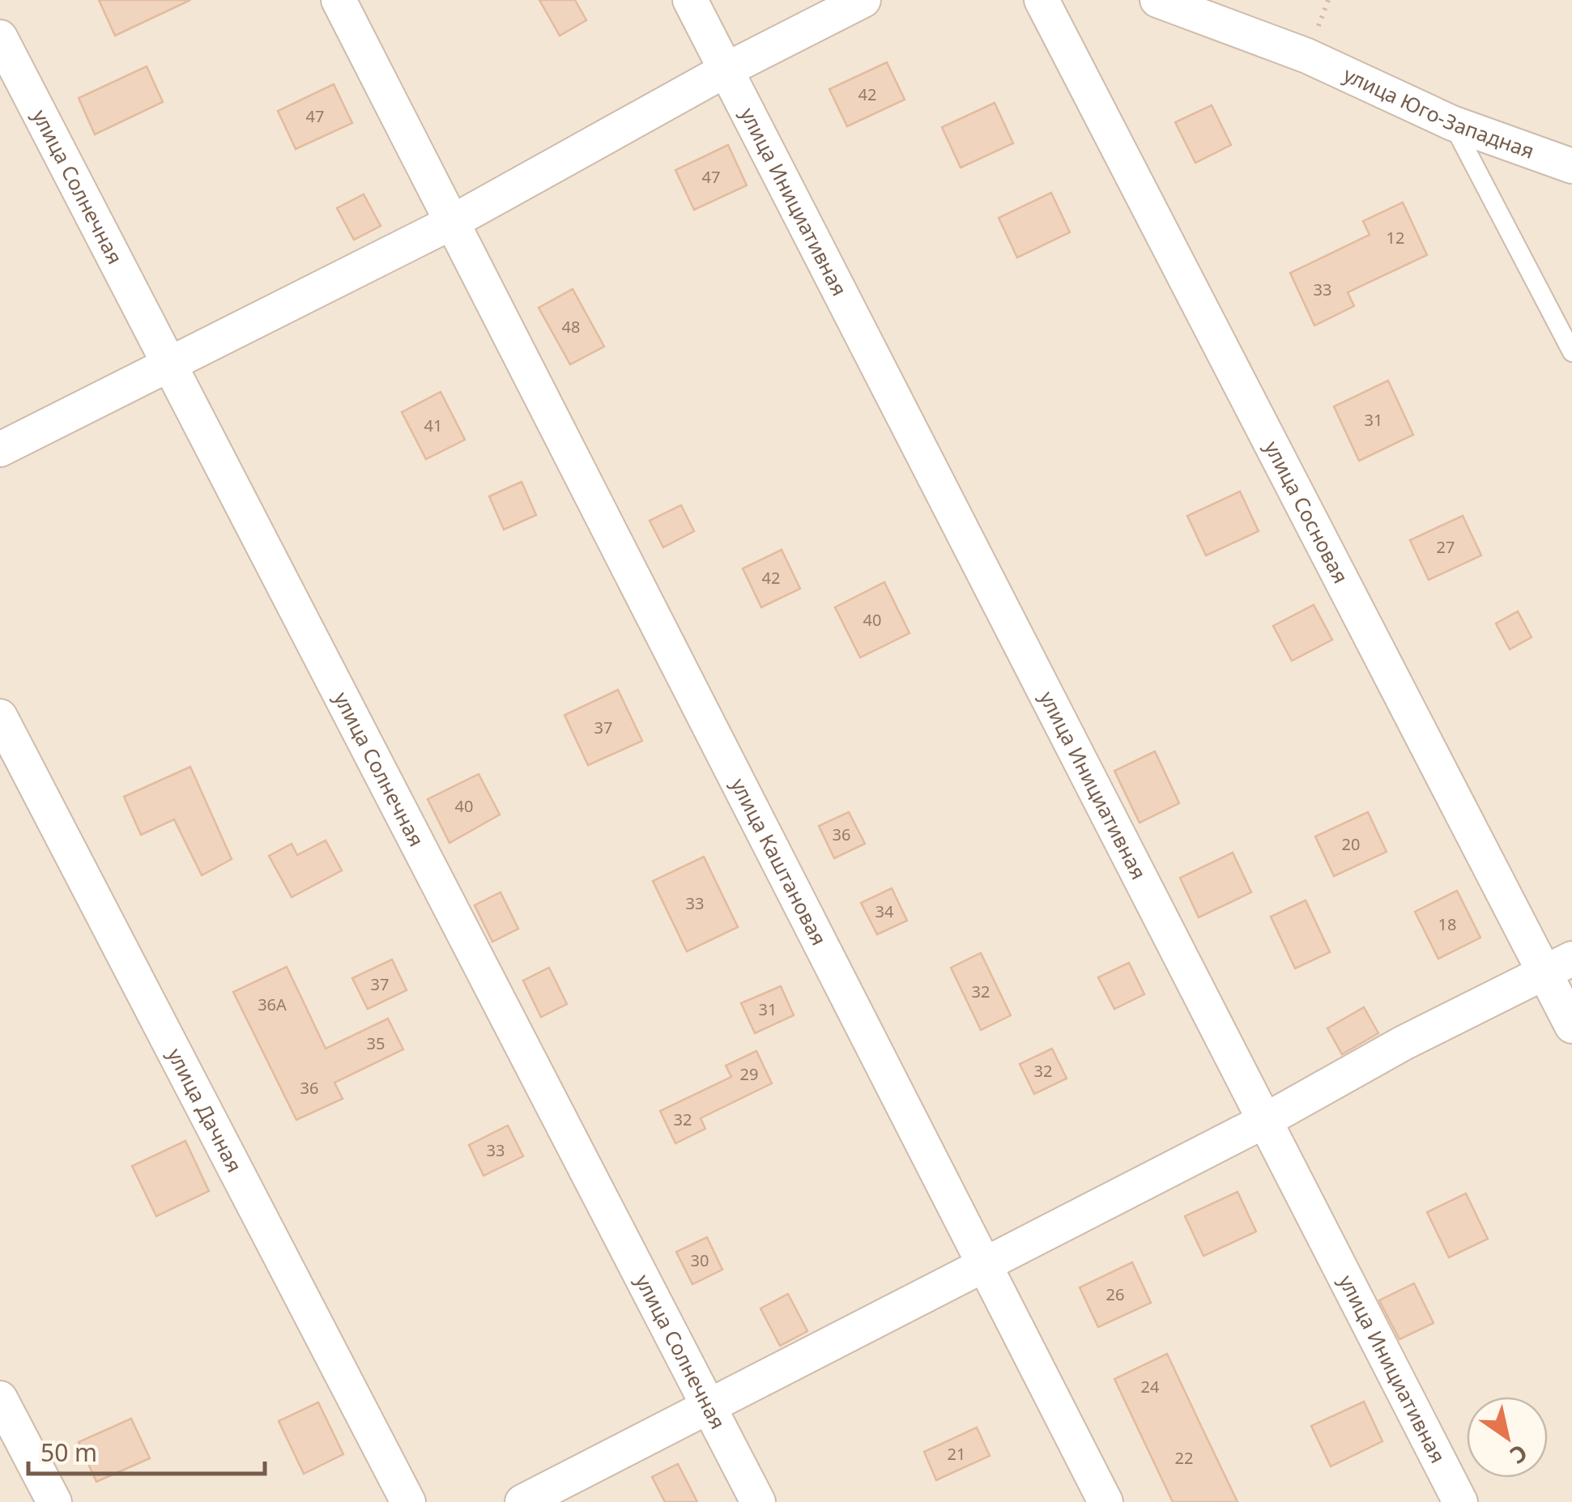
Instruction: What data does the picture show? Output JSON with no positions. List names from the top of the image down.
{
  "streets": {
    "street": [
      "улица Юго-Западная",
      "улица Солнечная",
      "улица Инициативная",
      "улица Сосновая",
      "улица Каштановая",
      "улица Дачная"
    ]
  },
  "house_numbers": [
    "42",
    "47",
    "47",
    "12",
    "33",
    "48",
    "31",
    "41",
    "27",
    "42",
    "40",
    "37",
    "40",
    "36",
    "20",
    "33",
    "34",
    "18",
    "37",
    "32",
    "36А",
    "31",
    "35",
    "32",
    "29",
    "36",
    "32",
    "33",
    "30",
    "26",
    "24",
    "21",
    "22"
  ],
  "scale_bar": "50 m",
  "north": "bottom right"
}
